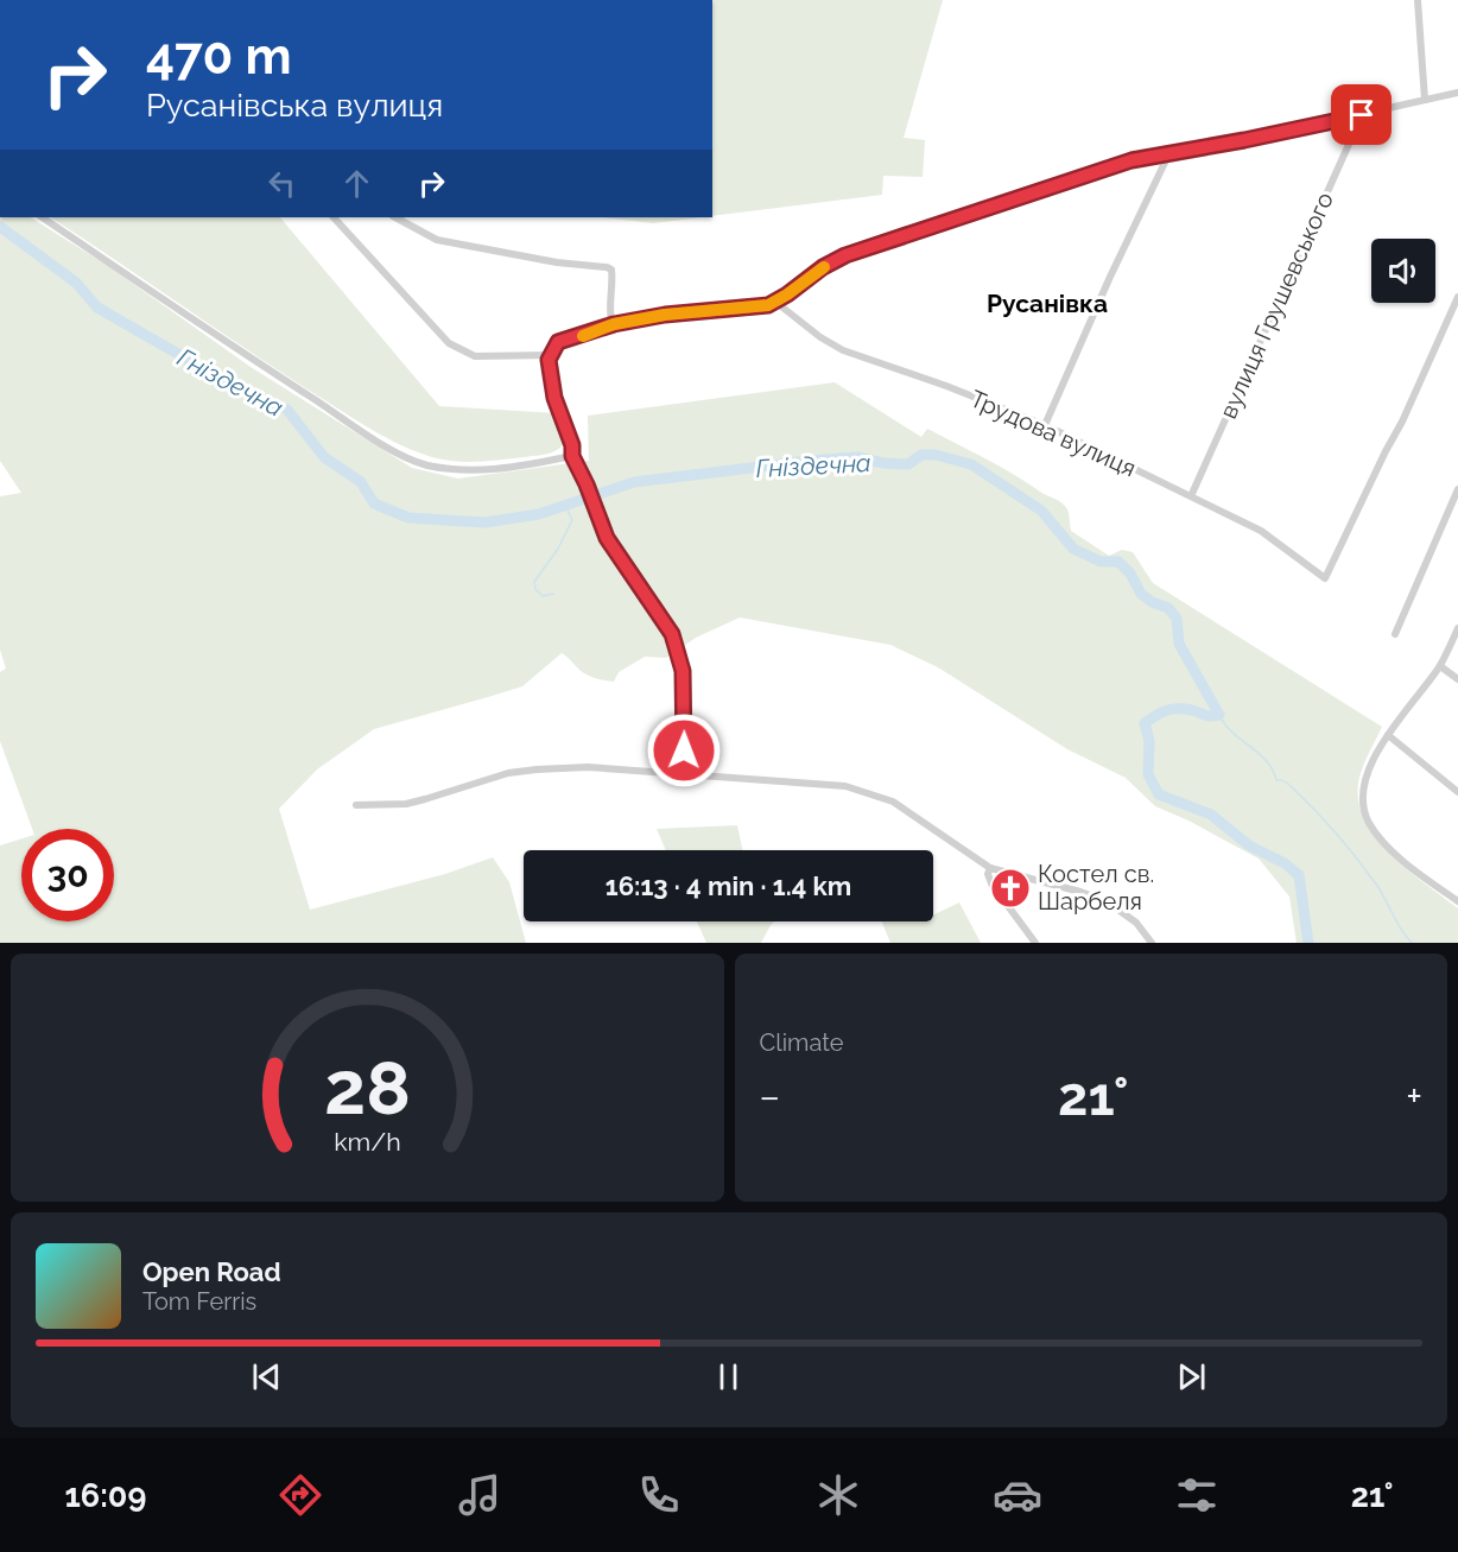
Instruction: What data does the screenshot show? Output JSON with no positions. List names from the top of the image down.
{
  "streets": {
    "street": ["вулиця Грушевського", "Трудова вулиця"]
  },
  "crossings": [
    ["вулиця Грушевського", "Трудова вулиця"]
  ],
  "districts": ["Русанівка"],
  "water": ["Гніздечна"],
  "places": {
    "church": ["Костел св. Шарбеля"]
  },
  "page": {
    "turn": ["470 m", "Русанівська вулиця"],
    "limit": "30",
    "trip": "16:13 · 4 min · 1.4 km",
    "tile": "Climate",
    "heat": ["−", "21°", "+"],
    "song": ["Open Road", "Tom Ferris"],
    "tabs": ["16:09", "21°"],
    "gauge": ["28", "km/h"]
  }
}
